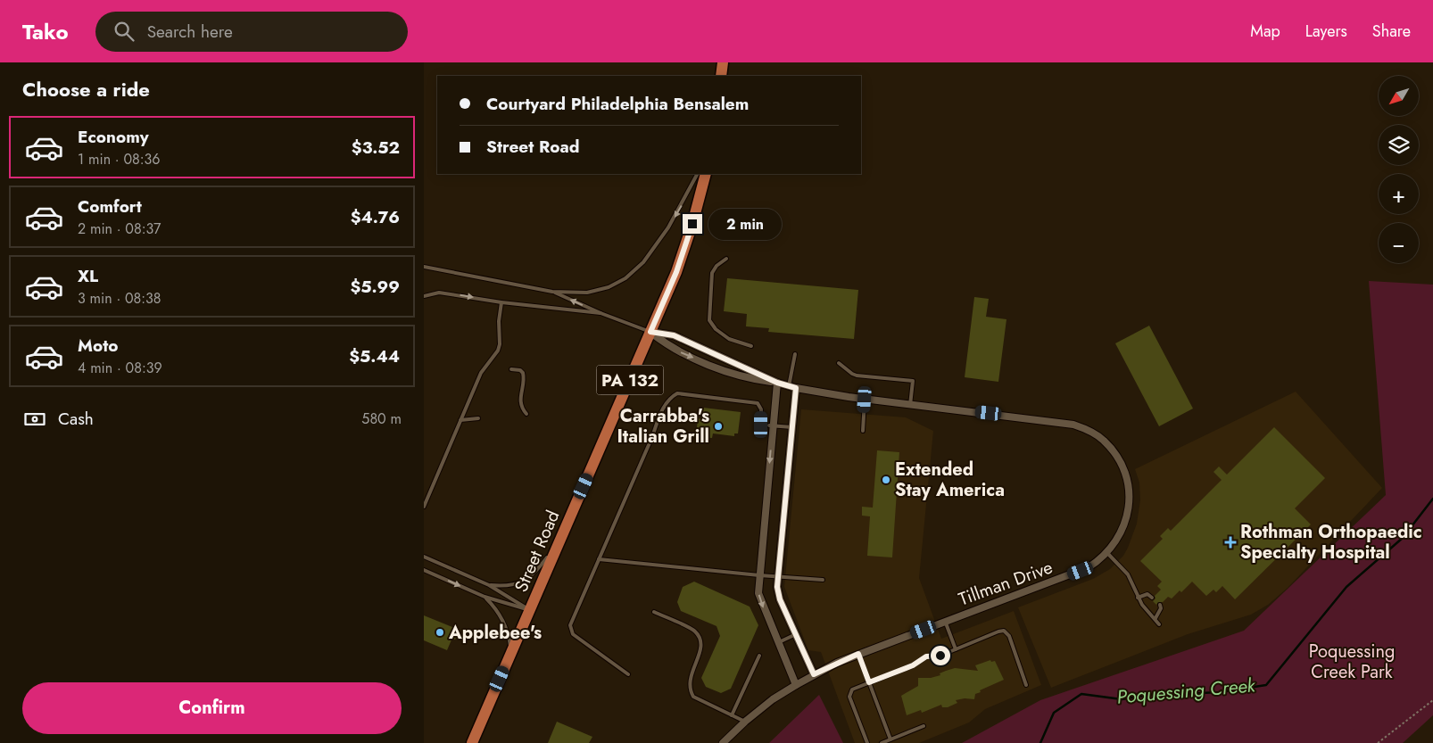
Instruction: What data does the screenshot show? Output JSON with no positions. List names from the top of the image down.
{
  "streets": {
    "main road": ["PA 132", "Street Road"],
    "street": ["Tillman Drive"]
  },
  "crossings": [
    ["Street Road", "Tillman Drive"]
  ],
  "water": ["Poquessing Creek"],
  "parks": ["Poquessing Creek Park"],
  "places": {
    "other": ["Carrabba's Italian Grill", "Extended Stay America", "Applebee's"],
    "health": ["Rothman Orthopaedic Specialty Hospital"]
  },
  "north": "bottom left",
  "page": {
    "header": "Tako",
    "search": "Search here",
    "nav": ["Map", "Layers", "Share"],
    "heading": "Choose a ride",
    "map_buttons": ["+", "−"],
    "banner": ["Courtyard Philadelphia Bensalem", "Street Road"],
    "list": [
      {
        "name": "Economy",
        "note": "1 min · 08:36",
        "value": "$3.52"
      },
      {
        "name": "Comfort",
        "note": "2 min · 08:37",
        "value": "$4.76"
      },
      {
        "name": "XL",
        "note": "3 min · 08:38",
        "value": "$5.99"
      },
      {
        "name": "Moto",
        "note": "4 min · 08:39",
        "value": "$5.44"
      }
    ],
    "bubble": "2 min",
    "pay": ["Cash", "580 m"],
    "buttons": "Confirm"
  }
}
